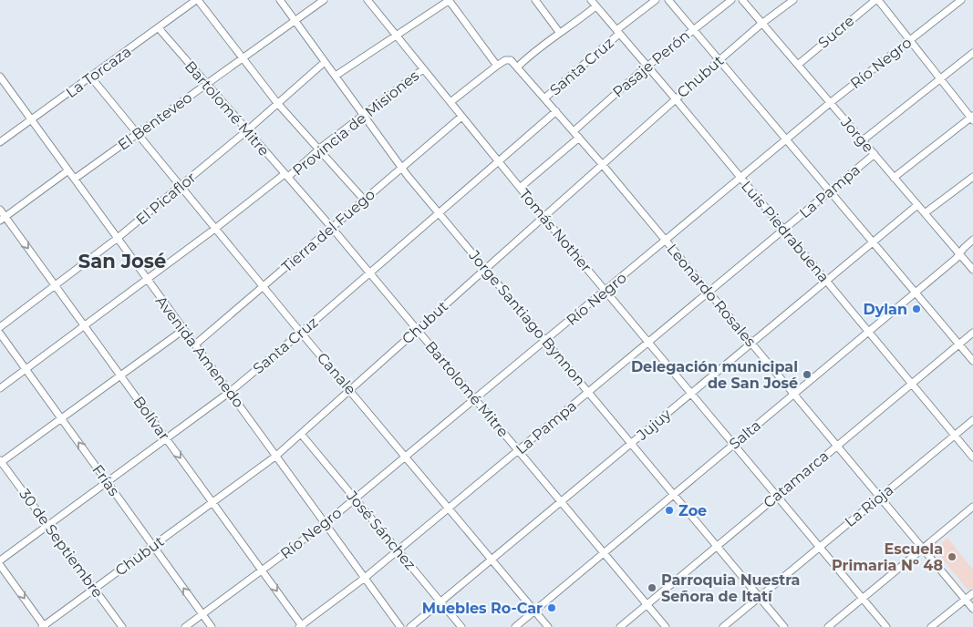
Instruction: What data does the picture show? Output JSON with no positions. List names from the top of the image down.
{
  "streets": {
    "street": [
      "Sucre",
      "Río Negro",
      "Pasaje Perón",
      "Santa Cruz",
      "La Torcaza",
      "Chubut",
      "Bartolomé Mitre",
      "El Benteveo",
      "Provincia de Misiones",
      "Jorge",
      "La Pampa",
      "El Picaflor",
      "Tierra del Fuego",
      "Tomás Nother",
      "Luis Piedrabuena",
      "Leonardo Rosales",
      "Jorge Santiago Bynnon",
      "Avenida Amenedo",
      "Canale",
      "Bolívar",
      "Jujuy",
      "Salta",
      "Catamarca",
      "Frías",
      "La Rioja",
      "José Sánchez",
      "30 de Septiembre"
    ]
  },
  "crossings": [
    ["Sucre", "Jorge"],
    ["Río Negro", "Bartolomé Mitre"],
    ["Río Negro", "Jorge"],
    ["Río Negro", "Tomás Nother"],
    ["Río Negro", "Luis Piedrabuena"],
    ["Río Negro", "Leonardo Rosales"],
    ["Río Negro", "Jorge Santiago Bynnon"],
    ["Río Negro", "Avenida Amenedo"],
    ["Río Negro", "Canale"],
    ["Río Negro", "Bolívar"],
    ["Río Negro", "Frías"],
    ["Río Negro", "José Sánchez"],
    ["Pasaje Perón", "Luis Piedrabuena"],
    ["Pasaje Perón", "Leonardo Rosales"],
    ["Santa Cruz", "Bartolomé Mitre"],
    ["Santa Cruz", "Tomás Nother"],
    ["Santa Cruz", "Luis Piedrabuena"],
    ["Santa Cruz", "Leonardo Rosales"],
    ["Santa Cruz", "Jorge Santiago Bynnon"],
    ["Santa Cruz", "Avenida Amenedo"],
    ["Santa Cruz", "Canale"],
    ["Santa Cruz", "Bolívar"],
    ["Santa Cruz", "Frías"],
    ["Santa Cruz", "30 de Septiembre"],
    ["La Torcaza", "Bartolomé Mitre"],
    ["La Torcaza", "Avenida Amenedo"],
    ["La Torcaza", "Canale"],
    ["Chubut", "Bartolomé Mitre"],
    ["Chubut", "Jorge"],
    ["Chubut", "Tomás Nother"],
    ["Chubut", "Luis Piedrabuena"],
    ["Chubut", "Leonardo Rosales"],
    ["Chubut", "Jorge Santiago Bynnon"],
    ["Chubut", "Avenida Amenedo"],
    ["Chubut", "Canale"],
    ["Chubut", "Bolívar"],
    ["Chubut", "Frías"],
    ["Chubut", "José Sánchez"],
    ["Chubut", "30 de Septiembre"],
    ["Bartolomé Mitre", "El Benteveo"],
    ["Bartolomé Mitre", "Provincia de Misiones"],
    ["Bartolomé Mitre", "La Pampa"],
    ["Bartolomé Mitre", "El Picaflor"],
    ["Bartolomé Mitre", "Tierra del Fuego"],
    ["Bartolomé Mitre", "Jujuy"],
    ["Bartolomé Mitre", "Salta"],
    ["Bartolomé Mitre", "Catamarca"],
    ["El Benteveo", "Jorge Santiago Bynnon"],
    ["El Benteveo", "Avenida Amenedo"],
    ["El Benteveo", "Canale"],
    ["Provincia de Misiones", "Tomás Nother"],
    ["Provincia de Misiones", "Jorge Santiago Bynnon"],
    ["Provincia de Misiones", "Avenida Amenedo"],
    ["Provincia de Misiones", "Canale"],
    ["Provincia de Misiones", "Bolívar"],
    ["Provincia de Misiones", "Frías"],
    ["Jorge", "La Pampa"],
    ["Jorge", "Jujuy"],
    ["Jorge", "Salta"],
    ["La Pampa", "Tomás Nother"],
    ["La Pampa", "Luis Piedrabuena"],
    ["La Pampa", "Leonardo Rosales"],
    ["La Pampa", "Jorge Santiago Bynnon"],
    ["La Pampa", "Avenida Amenedo"],
    ["La Pampa", "Canale"],
    ["La Pampa", "Bolívar"],
    ["La Pampa", "José Sánchez"],
    ["El Picaflor", "Jorge Santiago Bynnon"],
    ["El Picaflor", "Avenida Amenedo"],
    ["El Picaflor", "Canale"],
    ["El Picaflor", "Bolívar"],
    ["Tierra del Fuego", "Tomás Nother"],
    ["Tierra del Fuego", "Jorge Santiago Bynnon"],
    ["Tierra del Fuego", "Avenida Amenedo"],
    ["Tierra del Fuego", "Canale"],
    ["Tomás Nother", "Jujuy"],
    ["Tomás Nother", "Salta"],
    ["Tomás Nother", "Catamarca"],
    ["Tomás Nother", "La Rioja"],
    ["Luis Piedrabuena", "Jujuy"],
    ["Luis Piedrabuena", "Salta"],
    ["Luis Piedrabuena", "Catamarca"],
    ["Luis Piedrabuena", "La Rioja"],
    ["Leonardo Rosales", "Jujuy"],
    ["Leonardo Rosales", "Salta"],
    ["Leonardo Rosales", "Catamarca"],
    ["Leonardo Rosales", "La Rioja"],
    ["Jorge Santiago Bynnon", "Jujuy"],
    ["Jorge Santiago Bynnon", "Salta"],
    ["Jorge Santiago Bynnon", "Catamarca"],
    ["Jorge Santiago Bynnon", "La Rioja"],
    ["Canale", "Jujuy"],
    ["Canale", "Salta"],
    ["Jujuy", "José Sánchez"]
  ],
  "one_way": ["Bolívar", "Frías"],
  "districts": ["San José"],
  "places": [
    "Dylan",
    "Delegación municipal de San José",
    "Zoe",
    "Escuela Primaria Nº 48",
    "Parroquia Nuestra Señora de Itatí",
    "Muebles Ro-Car"
  ]
}
